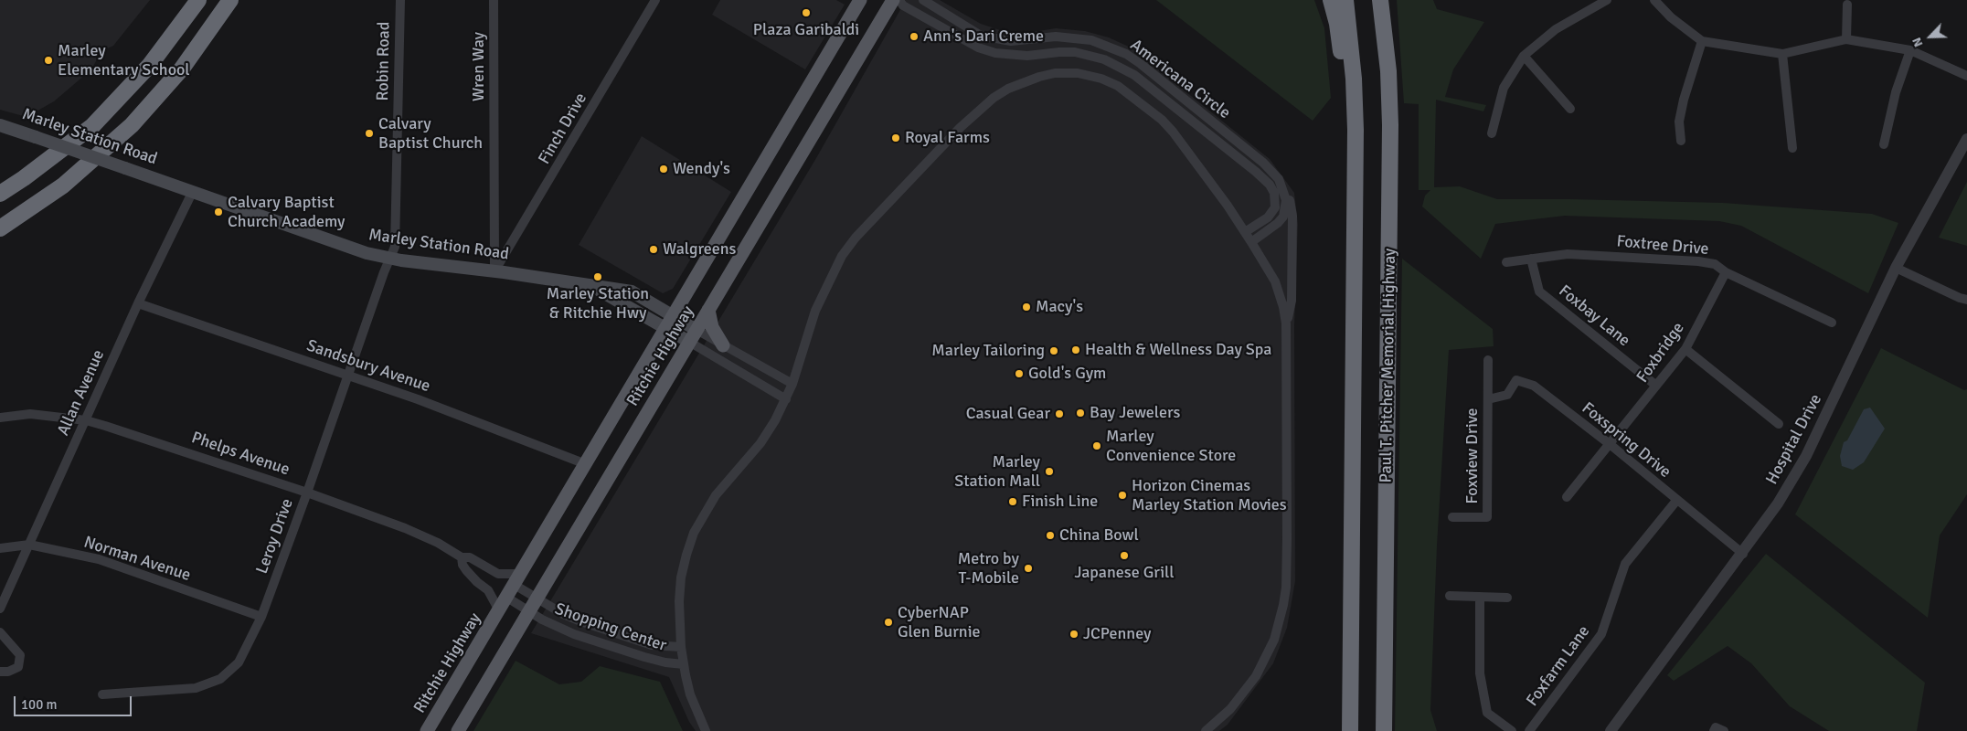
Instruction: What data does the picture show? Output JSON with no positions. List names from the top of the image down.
{
  "streets": {
    "highway": ["Paul T. Pitcher Memorial Highway"],
    "main road": ["Marley Station Road", "Ritchie Highway"],
    "street": [
      "Robin Road",
      "Wren Way",
      "Americana Circle",
      "Finch Drive",
      "Foxtree Drive",
      "Foxbay Lane",
      "Foxbridge",
      "Sandsbury Avenue",
      "Allan Avenue",
      "Hospital Drive",
      "Foxspring Drive",
      "Phelps Avenue",
      "Foxview Drive",
      "Leroy Drive",
      "Norman Avenue",
      "Shopping Center",
      "Foxfarm Lane"
    ]
  },
  "crossings": [
    ["Robin Road", "Marley Station Road"],
    ["Robin Road", "Leroy Drive"],
    ["Wren Way", "Finch Drive"],
    ["Wren Way", "Marley Station Road"],
    ["Finch Drive", "Marley Station Road"],
    ["Marley Station Road", "Ritchie Highway"],
    ["Marley Station Road", "Allan Avenue"],
    ["Marley Station Road", "Leroy Drive"],
    ["Foxtree Drive", "Foxbay Lane"],
    ["Foxtree Drive", "Foxbridge"],
    ["Foxbay Lane", "Foxbridge"],
    ["Foxbridge", "Foxspring Drive"],
    ["Ritchie Highway", "Sandsbury Avenue"],
    ["Ritchie Highway", "Phelps Avenue"],
    ["Ritchie Highway", "Shopping Center"],
    ["Sandsbury Avenue", "Allan Avenue"],
    ["Sandsbury Avenue", "Leroy Drive"],
    ["Allan Avenue", "Phelps Avenue"],
    ["Allan Avenue", "Norman Avenue"],
    ["Hospital Drive", "Foxspring Drive"],
    ["Foxspring Drive", "Foxview Drive"],
    ["Foxspring Drive", "Foxfarm Lane"],
    ["Phelps Avenue", "Leroy Drive"],
    ["Phelps Avenue", "Shopping Center"],
    ["Leroy Drive", "Norman Avenue"]
  ],
  "places": [
    "Plaza Garibaldi",
    "Ann's Dari Creme",
    "Marley Elementary School",
    "Calvary Baptist Church",
    "Royal Farms",
    "Wendy's",
    "Calvary Baptist Church Academy",
    "Walgreens",
    "Marley Station & Ritchie Hwy",
    "Macy's",
    "Health & Wellness Day Spa",
    "Marley Tailoring",
    "Gold's Gym",
    "Bay Jewelers",
    "Casual Gear",
    "Marley Convenience Store",
    "Marley Station Mall",
    "Horizon Cinemas Marley Station Movies",
    "Finish Line",
    "China Bowl",
    "Japanese Grill",
    "Metro by T-Mobile",
    "CyberNAP Glen Burnie",
    "JCPenney"
  ],
  "scale_bar": "100 m",
  "north": "bottom left"
}
